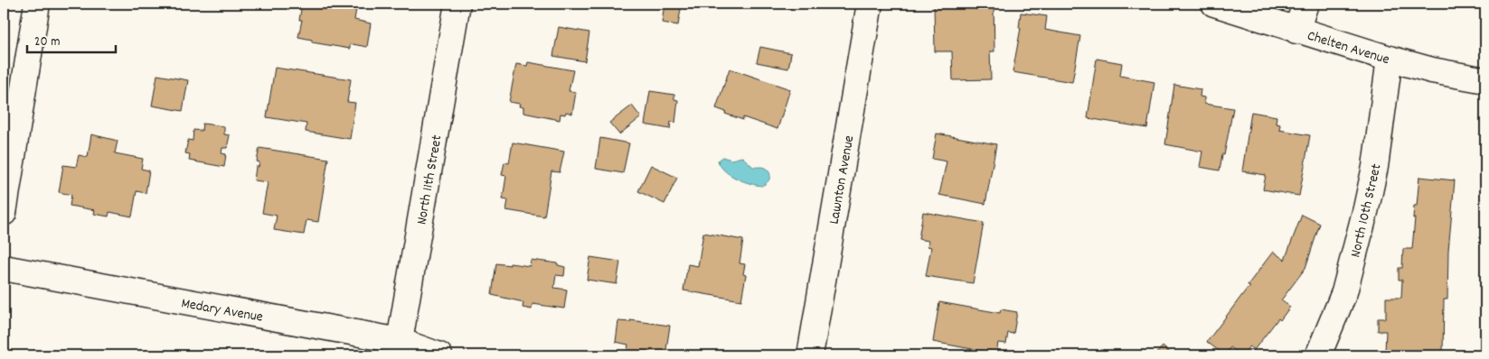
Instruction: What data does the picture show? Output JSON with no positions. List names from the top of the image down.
{
  "streets": {
    "street": [
      "Chelten Avenue",
      "North 11th Street",
      "Lawnton Avenue",
      "North 10th Street",
      "Medary Avenue"
    ]
  },
  "crossings": [
    ["Chelten Avenue", "North 10th Street"],
    ["North 11th Street", "Medary Avenue"]
  ],
  "scale_bar": "20 m"
}
